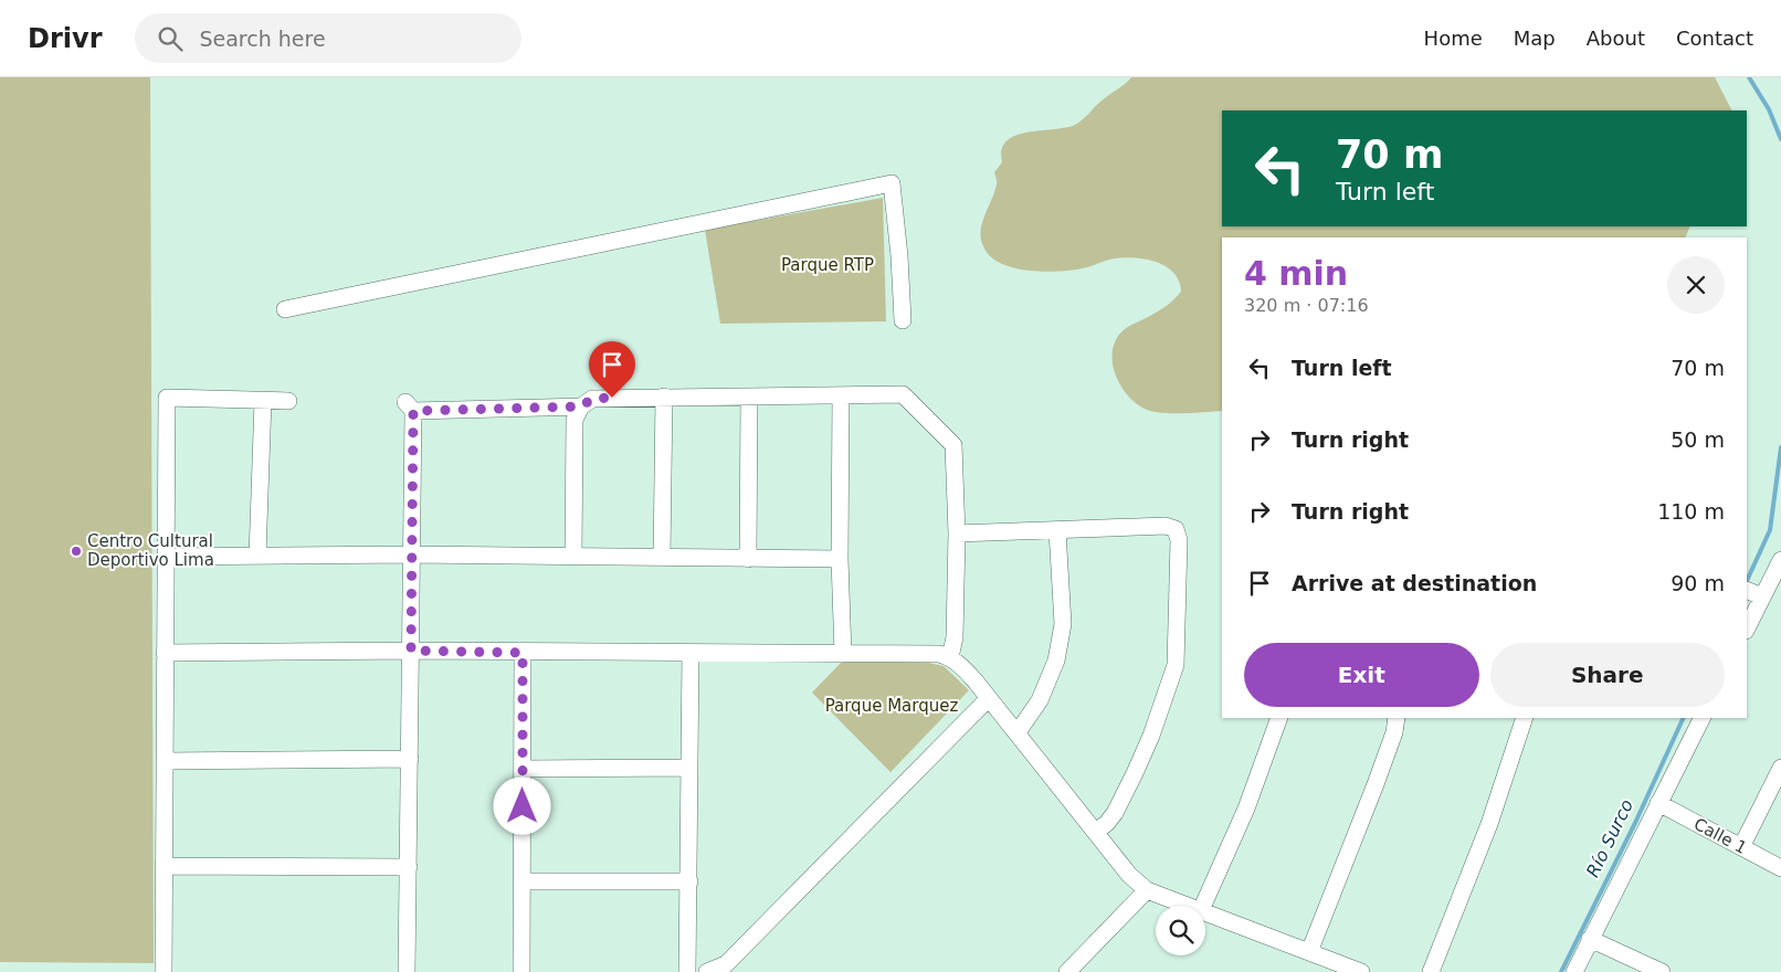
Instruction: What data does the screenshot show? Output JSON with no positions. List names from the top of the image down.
{
  "streets": {
    "street": ["Calle 1"]
  },
  "water": ["Río Surco"],
  "parks": ["Parque RTP", "Parque Marquez"],
  "places": ["Centro Cultural Deportivo Lima"],
  "page": {
    "header": "Drivr",
    "search": "Search here",
    "nav": [
      "Home",
      "Map",
      "About",
      "Contact"
    ],
    "turn": ["70 m", "Turn left"],
    "heading": ["4 min", "320 m · 07:16"],
    "list": [
      {
        "name": "Turn left",
        "value": "70 m"
      },
      {
        "name": "Turn right",
        "value": "50 m"
      },
      {
        "name": "Turn right",
        "value": "110 m"
      },
      {
        "name": "Arrive at destination",
        "value": "90 m"
      }
    ],
    "buttons": ["Exit", "Share"]
  }
}
